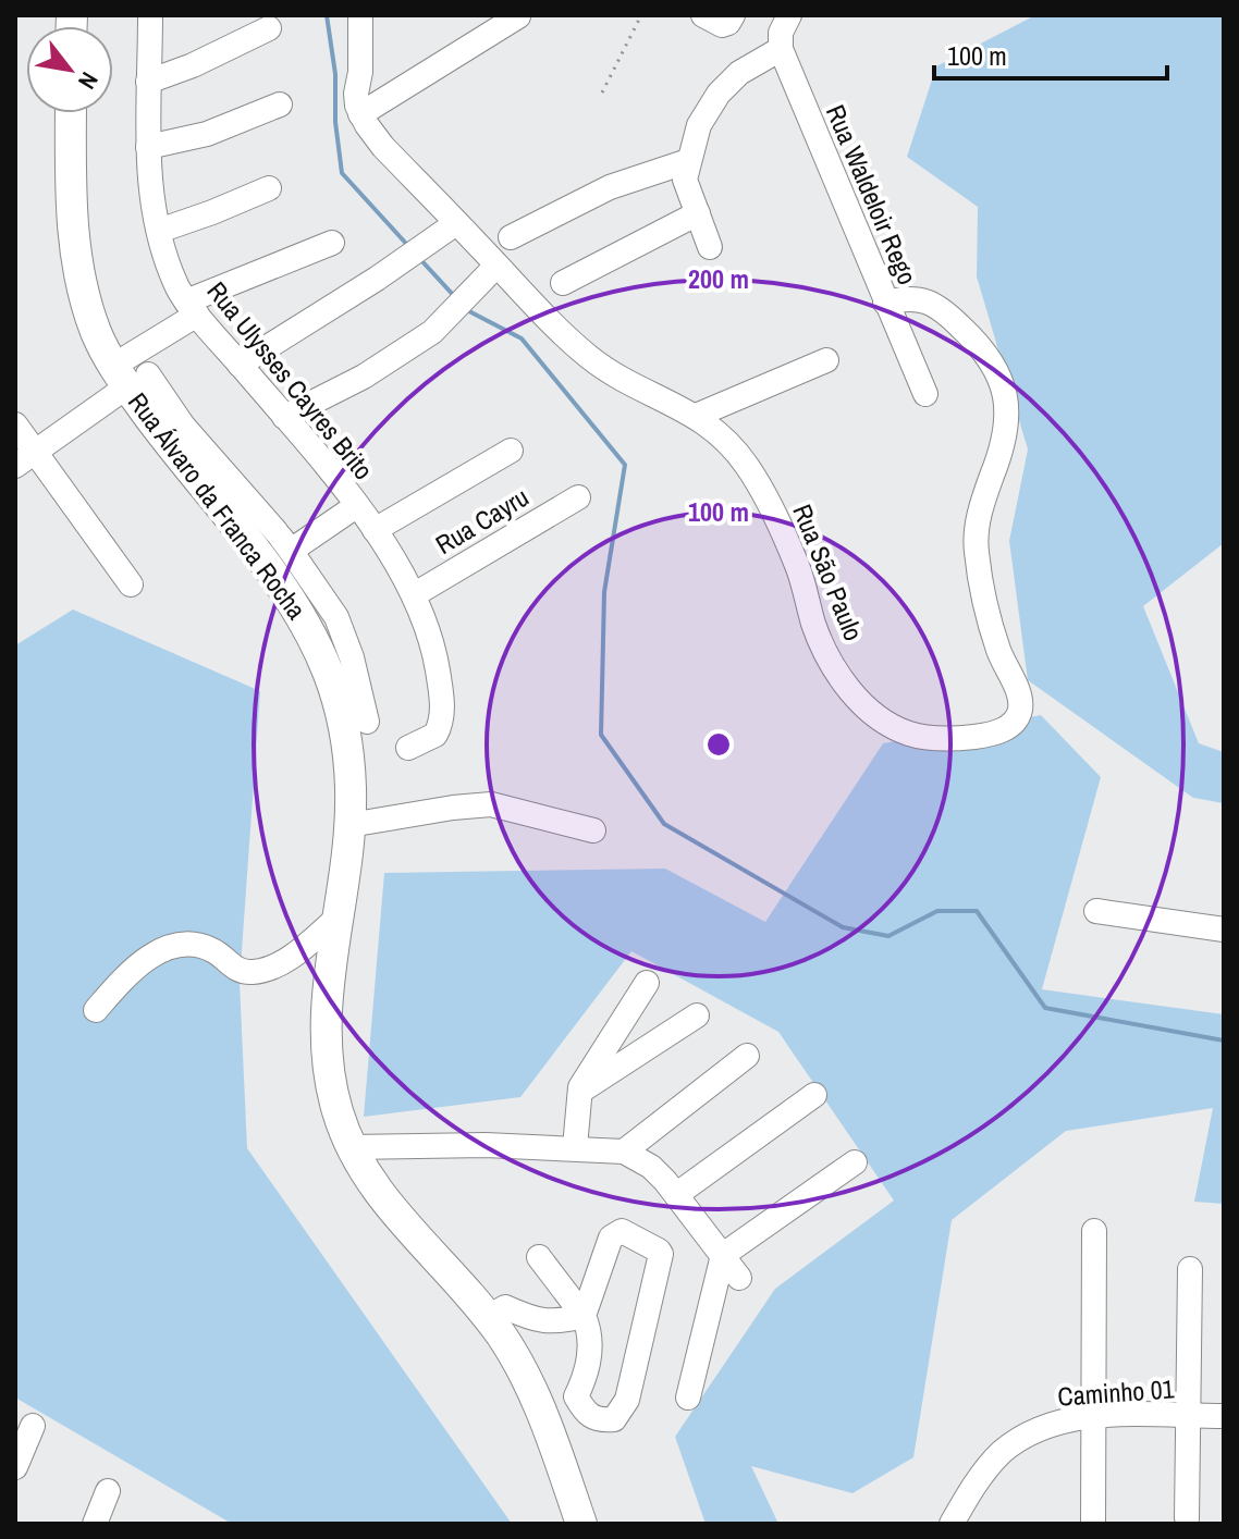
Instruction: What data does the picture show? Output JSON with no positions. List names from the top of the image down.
{
  "streets": {
    "main road": ["Rua Álvaro da Franca Rocha"],
    "street": [
      "Rua Waldeloir Rego",
      "Rua Ulysses Cayres Brito",
      "Rua Cayru",
      "Rua São Paulo",
      "Caminho 01"
    ]
  },
  "crossings": [
    ["Rua Waldeloir Rego", "Rua São Paulo"],
    ["Rua Ulysses Cayres Brito", "Rua Cayru"]
  ],
  "scale_bar": "100 m",
  "north": "bottom right",
  "rings": ["200 m", "100 m"]
}
